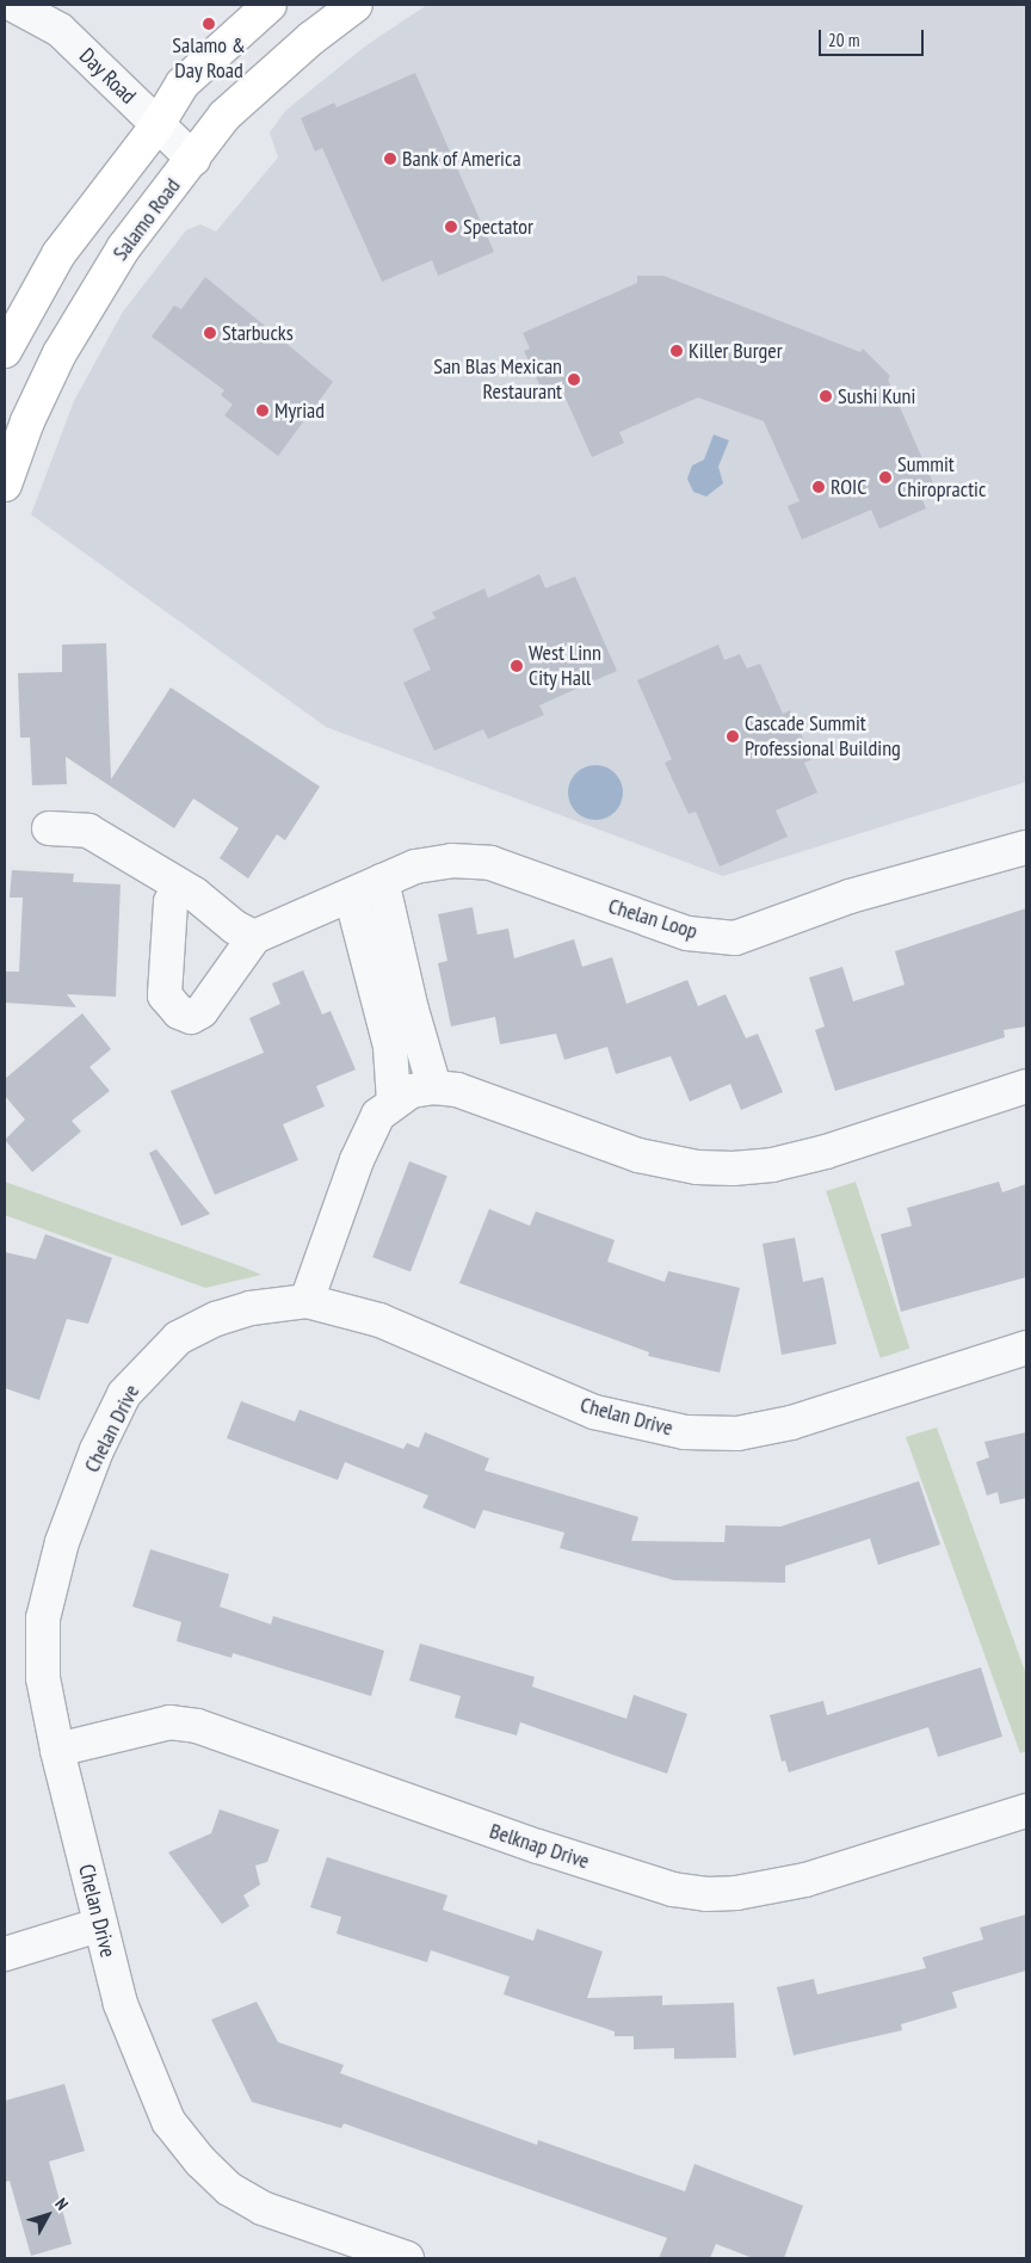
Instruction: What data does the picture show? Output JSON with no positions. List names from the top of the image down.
{
  "streets": {
    "main road": ["Salamo Road"],
    "street": [
      "Day Road",
      "Chelan Loop",
      "Chelan Drive",
      "Belknap Drive"
    ]
  },
  "crossings": [
    ["Day Road", "Salamo Road"],
    ["Chelan Drive", "Belknap Drive"]
  ],
  "places": [
    "Salamo & Day Road",
    "Bank of America",
    "Spectator",
    "Starbucks",
    "Killer Burger",
    "San Blas Mexican Restaurant",
    "Sushi Kuni",
    "Myriad",
    "Summit Chiropractic",
    "ROIC",
    "West Linn City Hall",
    "Cascade Summit Professional Building"
  ],
  "scale_bar": "20 m",
  "north": "top right"
}
